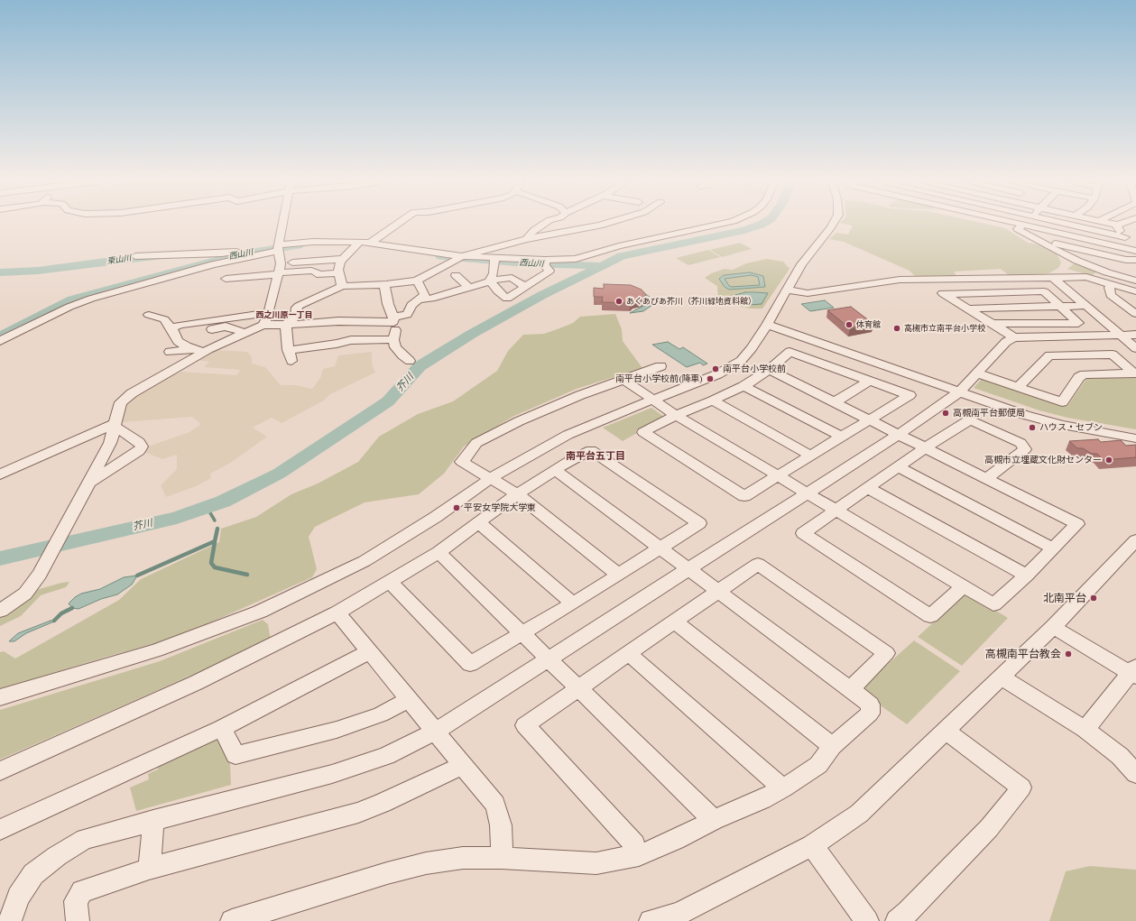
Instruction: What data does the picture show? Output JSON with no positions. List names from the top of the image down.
{
  "districts": ["西之川原一丁目", "南平台五丁目"],
  "water": ["西山川", "東山川", "芥川"],
  "places": [
    "あくあぴあ芥川（芥川緑地資料館）",
    "体育館",
    "高槻市立南平台小学校",
    "南平台小学校前",
    "南平台小学校前(降車)",
    "高槻南平台郵便局",
    "ハウス・セブン",
    "高槻市立埋蔵文化財センター",
    "平安女学院大学東",
    "北南平台",
    "高槻南平台教会"
  ]
}
